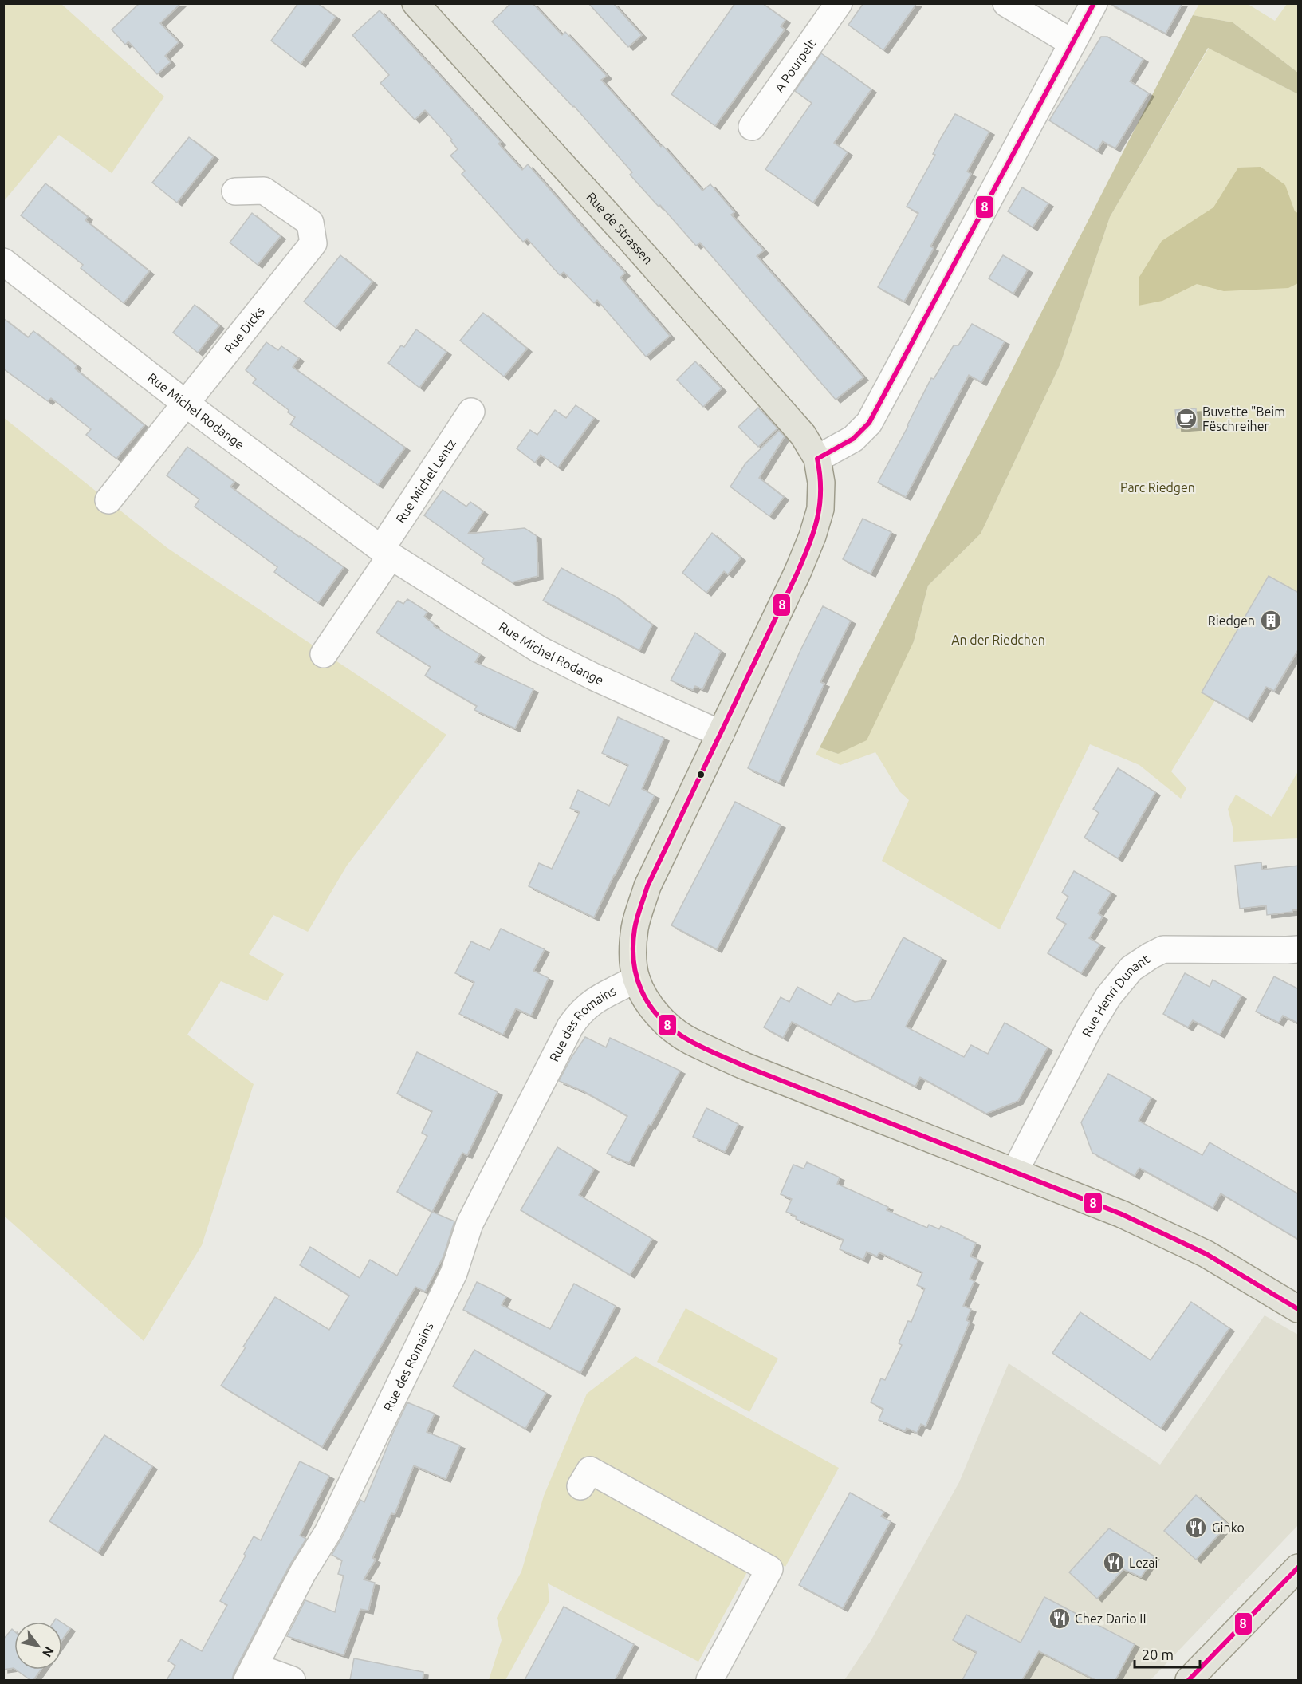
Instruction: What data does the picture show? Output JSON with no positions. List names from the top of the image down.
{
  "streets": {
    "main road": ["Rue de Strassen"],
    "street": [
      "A Pourpelt",
      "Rue Dicks",
      "Rue Michel Rodange",
      "Rue Michel Lentz",
      "Rue Henri Dunant",
      "Rue des Romains"
    ]
  },
  "crossings": [
    ["Rue Dicks", "Rue Michel Rodange"],
    ["Rue Michel Rodange", "Rue Michel Lentz"]
  ],
  "parks": ["Parc Riedgen", "An der Riedchen"],
  "places": {
    "cafe": ["Buvette \"Beim Fëschreiher"],
    "building": ["Riedgen"],
    "restaurant": ["Ginko", "Lezai", "Chez Dario II"]
  },
  "lines": ["transit line 8"],
  "scale_bar": "20 m",
  "north": "bottom right"
}
